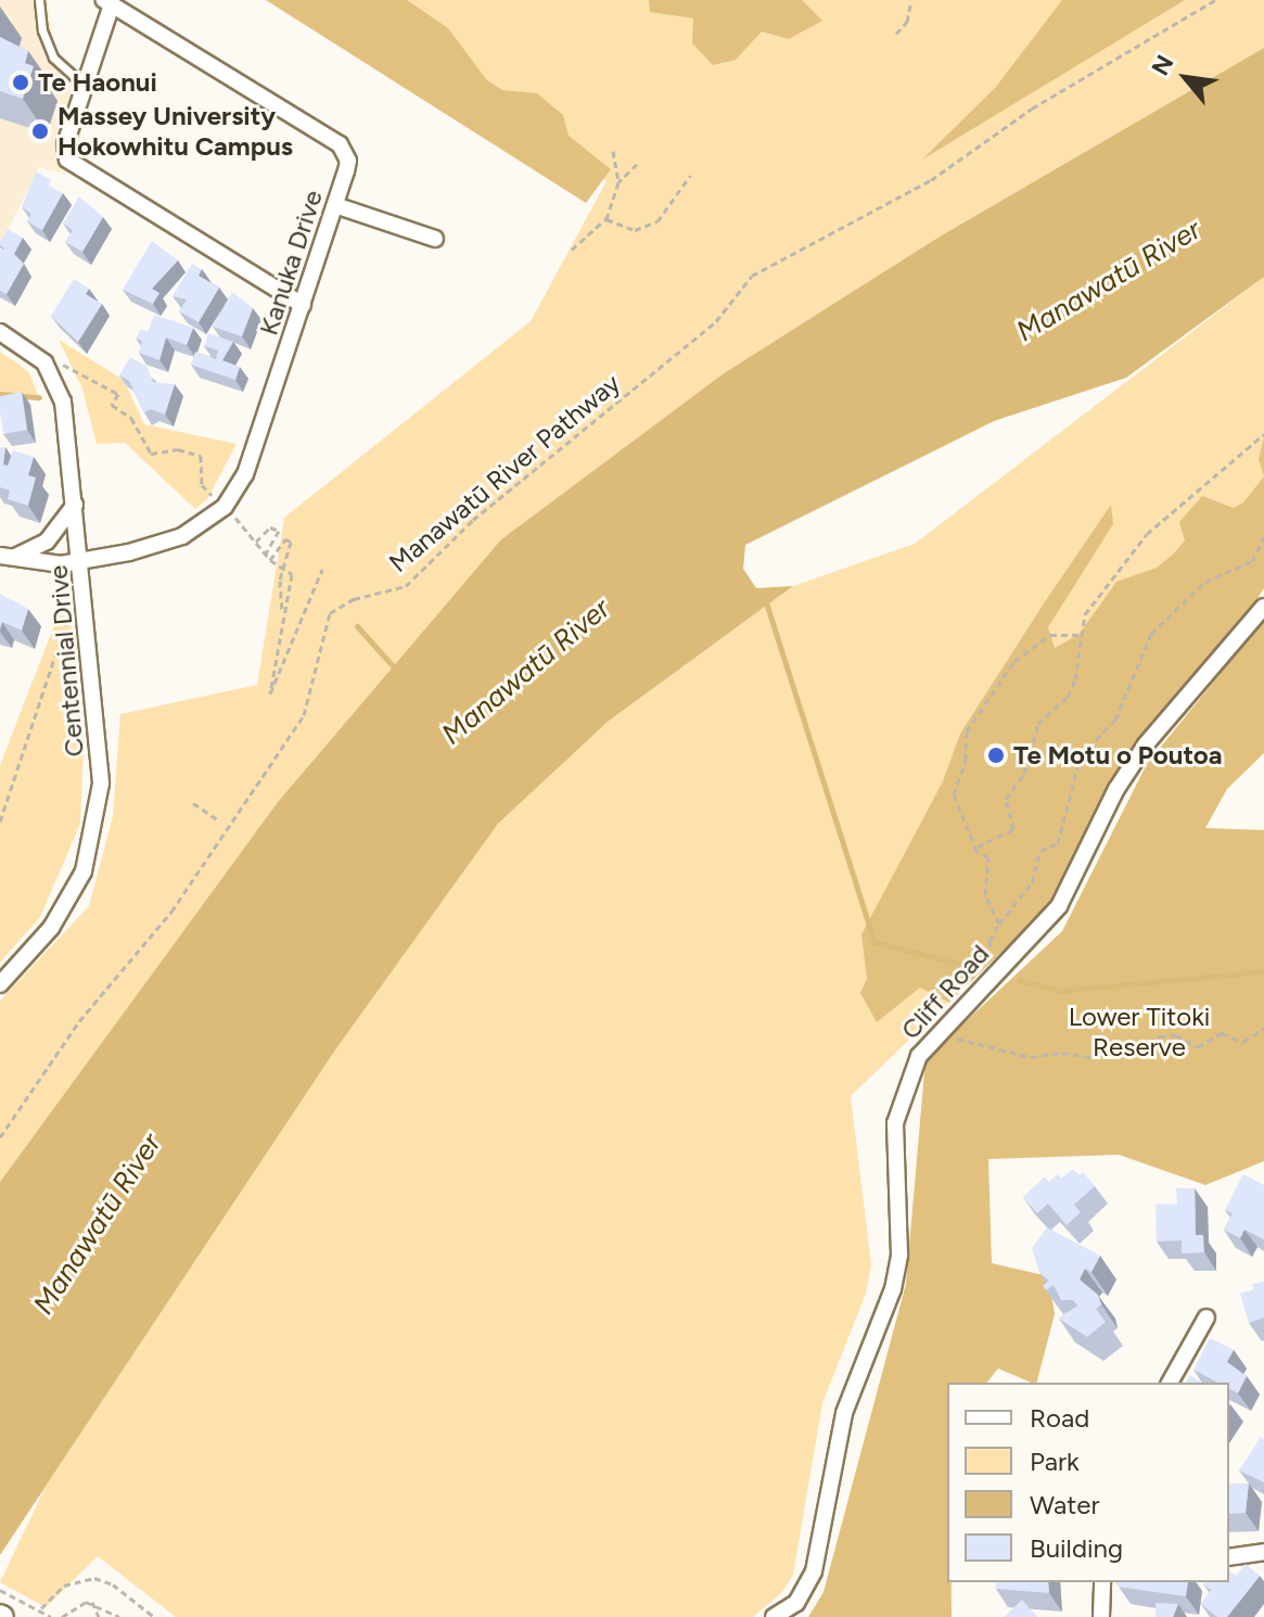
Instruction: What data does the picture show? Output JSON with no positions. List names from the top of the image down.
{
  "streets": {
    "street": ["Kanuka Drive", "Centennial Drive", "Cliff Road"],
    "path": ["Manawatū River Pathway"]
  },
  "crossings": [
    ["Kanuka Drive", "Centennial Drive"]
  ],
  "water": ["Manawatū River"],
  "parks": ["Lower Titoki Reserve"],
  "places": ["Te Haonui", "Massey University Hokowhitu Campus", "Te Motu o Poutoa"],
  "legend": [
    "Road",
    "Park",
    "Water",
    "Building"
  ],
  "north": "top left"
}
